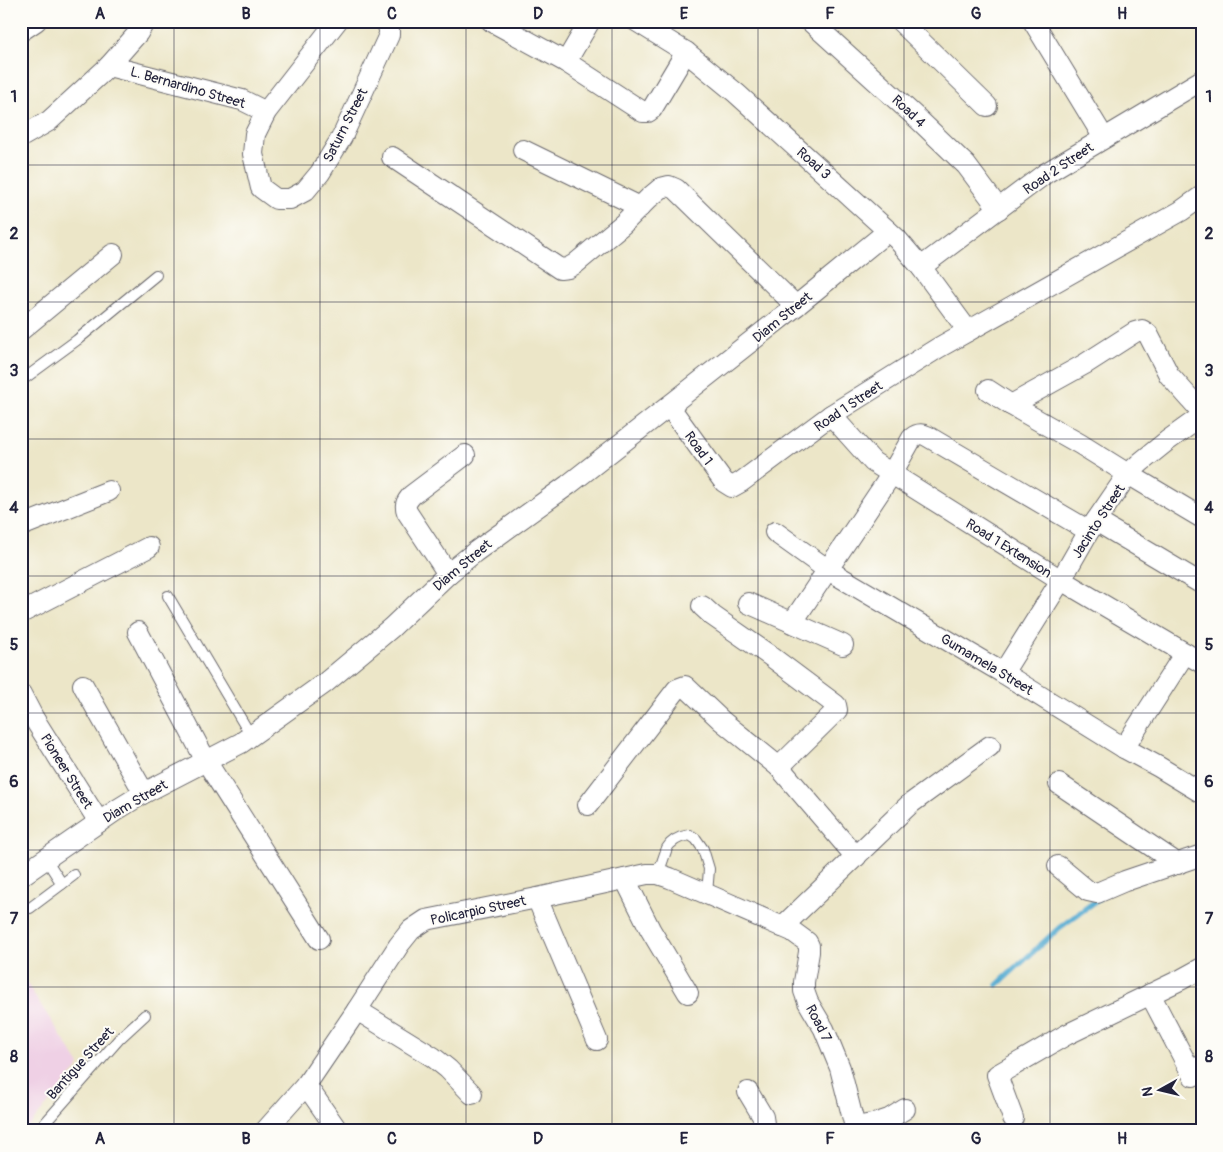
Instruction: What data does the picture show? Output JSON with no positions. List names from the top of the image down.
{
  "streets": {
    "street": [
      "L. Bernardino Street",
      "Road 4",
      "Saturn Street",
      "Road 3",
      "Road 2 Street",
      "Diam Street",
      "Road 1 Street",
      "Road 1",
      "Jacinto Street",
      "Road 1 Extension",
      "Gumamela Street",
      "Pioneer Street",
      "Policarpio Street",
      "Road 7"
    ],
    "lane": ["Bantigue Street"]
  },
  "crossings": [
    ["L. Bernardino Street", "Saturn Street"],
    ["Road 4", "Road 2 Street"],
    ["Road 3", "Road 2 Street"],
    ["Road 3", "Diam Street"],
    ["Road 3", "Road 1 Street"],
    ["Diam Street", "Road 1"],
    ["Diam Street", "Pioneer Street"],
    ["Road 1 Street", "Road 1"],
    ["Road 1 Street", "Road 1 Extension"],
    ["Jacinto Street", "Road 1 Extension"],
    ["Jacinto Street", "Gumamela Street"],
    ["Policarpio Street", "Road 7"]
  ],
  "north": "left",
  "grid": {
    "columns": [
      "A",
      "B",
      "C",
      "D",
      "E",
      "F",
      "G",
      "H"
    ],
    "rows": [
      "1",
      "2",
      "3",
      "4",
      "5",
      "6",
      "7",
      "8"
    ]
  }
}
